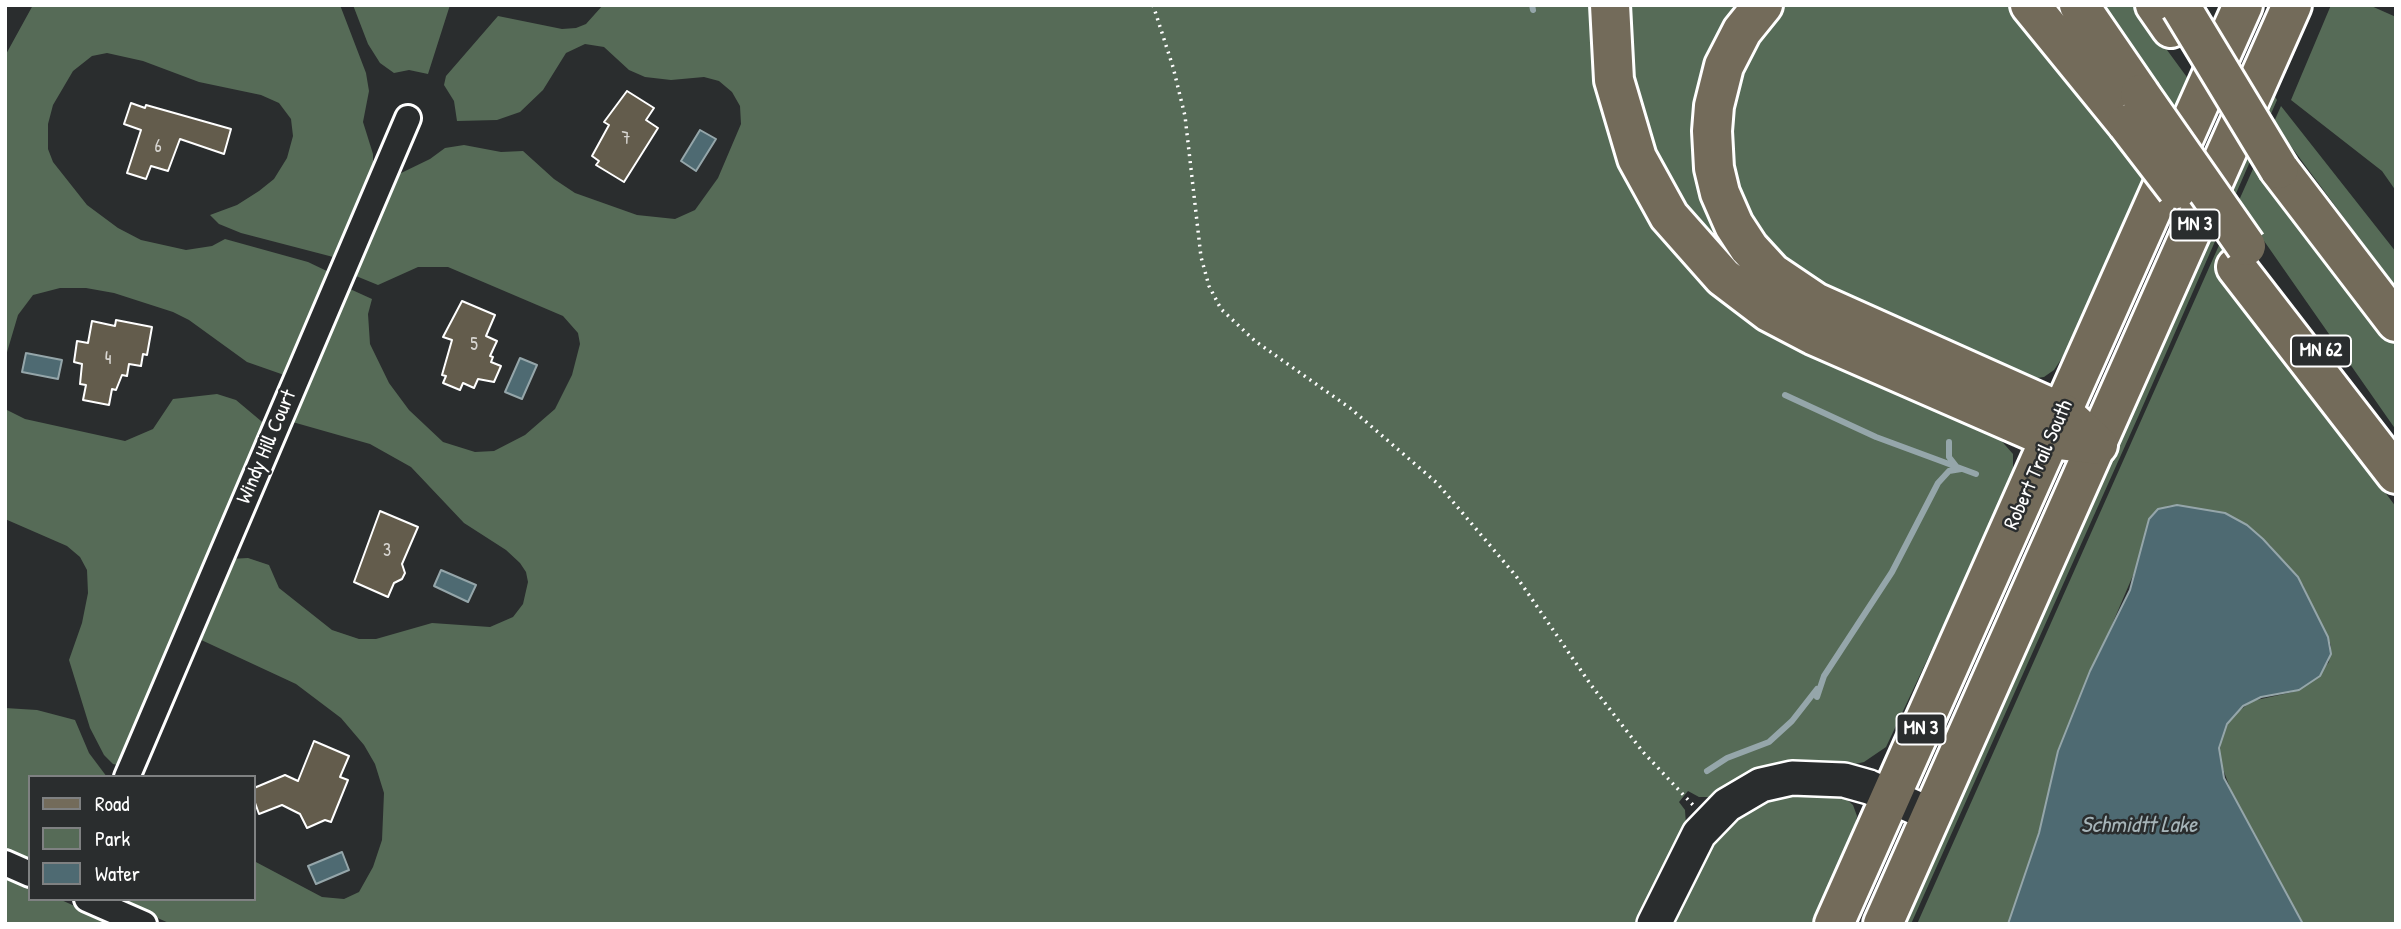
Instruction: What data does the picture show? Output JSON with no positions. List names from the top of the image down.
{
  "streets": {
    "main road": ["MN 3", "MN 62", "Robert Trail South"],
    "street": ["Windy Hill Court"]
  },
  "water": ["Schmidtt Lake"],
  "house_numbers": [
    "7",
    "6",
    "5",
    "4",
    "3"
  ],
  "legend": ["Road", "Park", "Water"]
}
